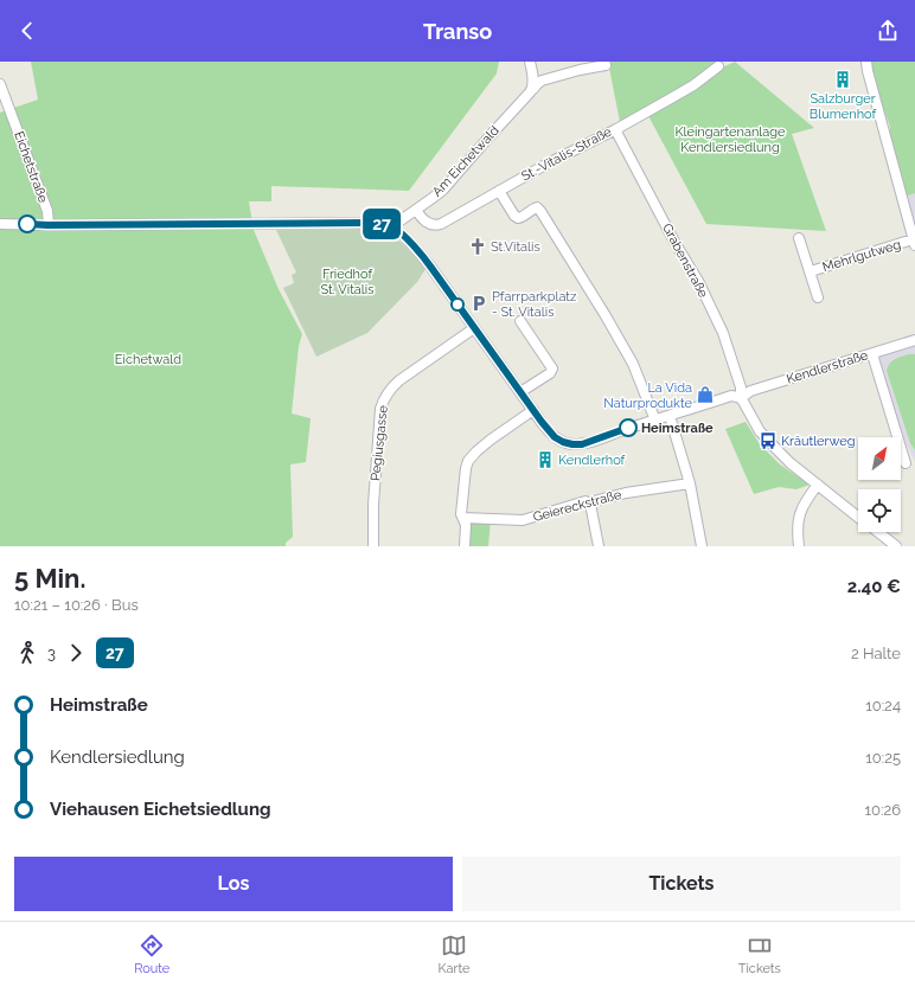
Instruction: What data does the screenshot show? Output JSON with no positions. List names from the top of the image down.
{
  "streets": {
    "street": [
      "St.-Vitalis-Straße",
      "Am Eichetwald",
      "Eichetstraße",
      "Mehrlgutweg",
      "Grabenstraße",
      "Kendlerstraße",
      "Pegiusgasse",
      "Geiereckstraße"
    ]
  },
  "crossings": [
    ["St.-Vitalis-Straße", "Am Eichetwald"],
    ["St.-Vitalis-Straße", "Grabenstraße"],
    ["Am Eichetwald", "Kendlerstraße"],
    ["Grabenstraße", "Kendlerstraße"],
    ["Kendlerstraße", "Pegiusgasse"]
  ],
  "parks": ["Kleingartenanlage Kendlersiedlung", "Friedhof St. Vitalis", "Eichetwald"],
  "places": {
    "building": ["Salzburger Blumenhof", "Kendlerhof"],
    "church": ["St.Vitalis"],
    "parking": ["Pfarrparkplatz - St. Vitalis"],
    "shop": ["La Vida Naturprodukte"],
    "other": ["Heimstraße"],
    "bus stop": ["Kräutlerweg"]
  },
  "lines": ["bus line 27"],
  "north": "top right",
  "page": {
    "header": "Transo",
    "on_map": "27",
    "heading": ["5 Min.", "10:21 – 10:26 · Bus", "2.40 €"],
    "legs": ["3", "27", "2 Halte"],
    "list": [
      {
        "name": "Heimstraße",
        "value": "10:24"
      },
      {
        "name": "Kendlersiedlung",
        "value": "10:25"
      },
      {
        "name": "Viehausen Eichetsiedlung",
        "value": "10:26"
      }
    ],
    "buttons": ["Los", "Tickets"],
    "tabs": ["Route", "Karte", "Tickets"]
  }
}
